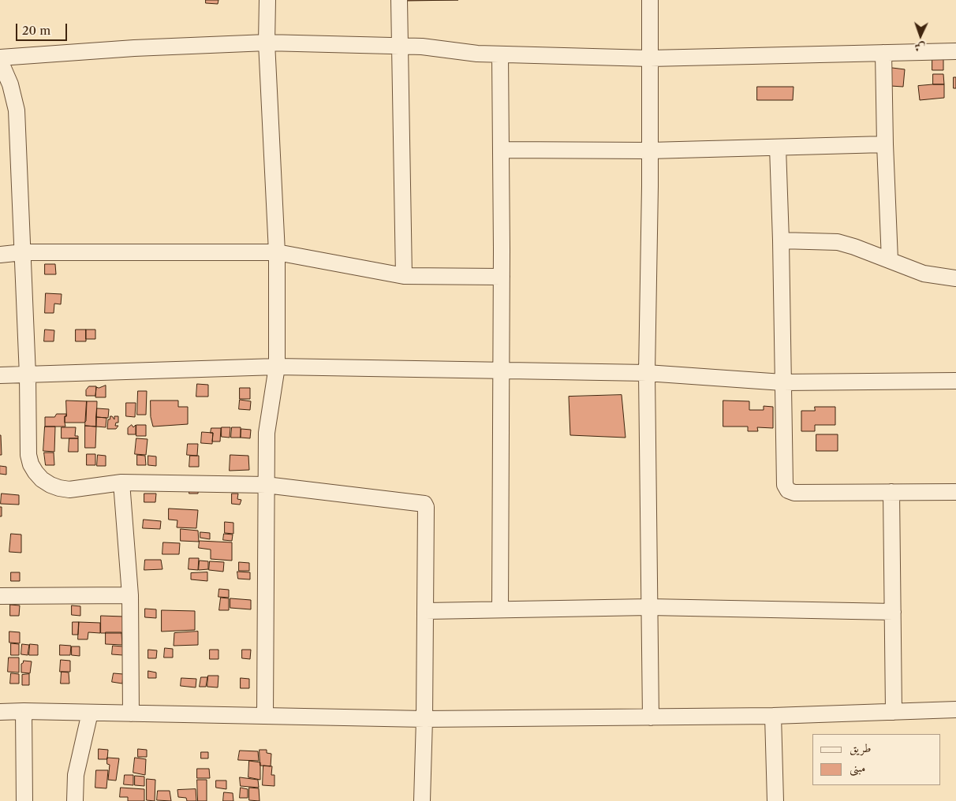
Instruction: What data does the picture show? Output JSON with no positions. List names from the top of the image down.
{
  "legend": ["طريق", "مبنى"],
  "scale_bar": "20 m",
  "north": "bottom"
}
